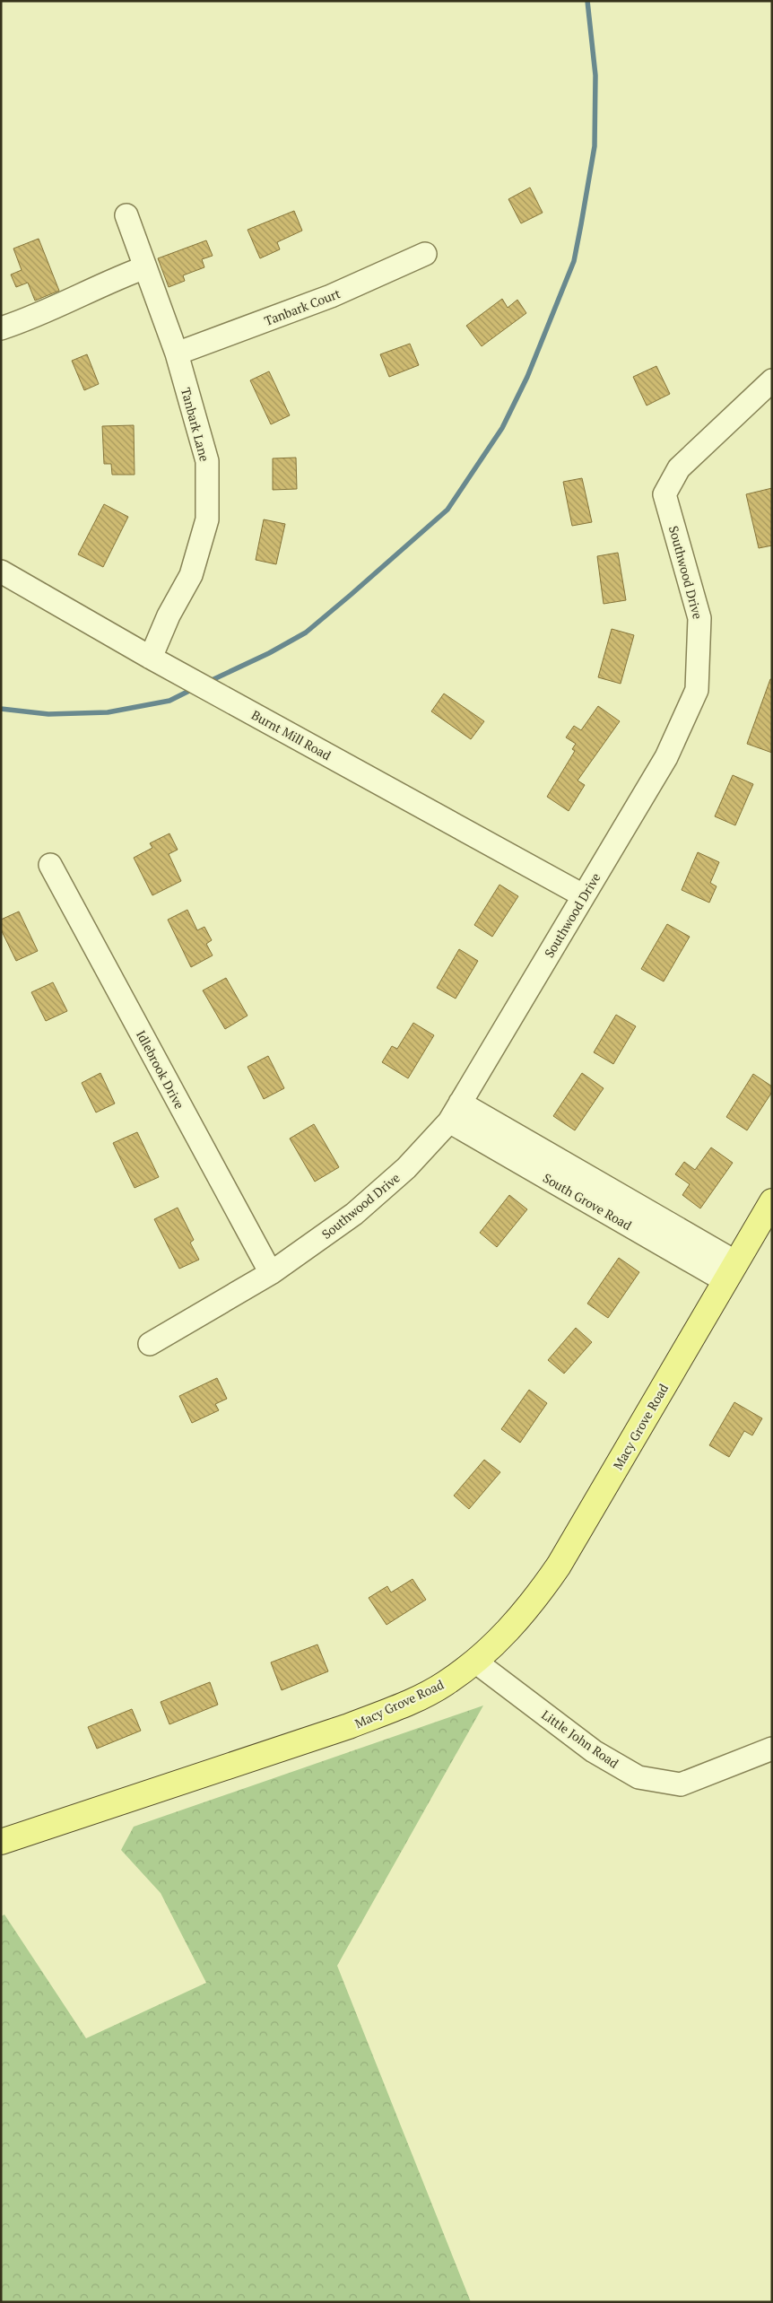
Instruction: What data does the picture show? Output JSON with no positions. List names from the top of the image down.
{
  "streets": {
    "main road": ["Macy Grove Road"],
    "street": [
      "Tanbark Court",
      "Tanbark Lane",
      "Southwood Drive",
      "Burnt Mill Road",
      "Idlebrook Drive",
      "South Grove Road",
      "Little John Road"
    ]
  },
  "crossings": [
    ["Tanbark Court", "Tanbark Lane"],
    ["Tanbark Lane", "Burnt Mill Road"],
    ["Southwood Drive", "Burnt Mill Road"],
    ["Southwood Drive", "Idlebrook Drive"],
    ["Southwood Drive", "South Grove Road"],
    ["South Grove Road", "Macy Grove Road"],
    ["Macy Grove Road", "Little John Road"]
  ]
}
